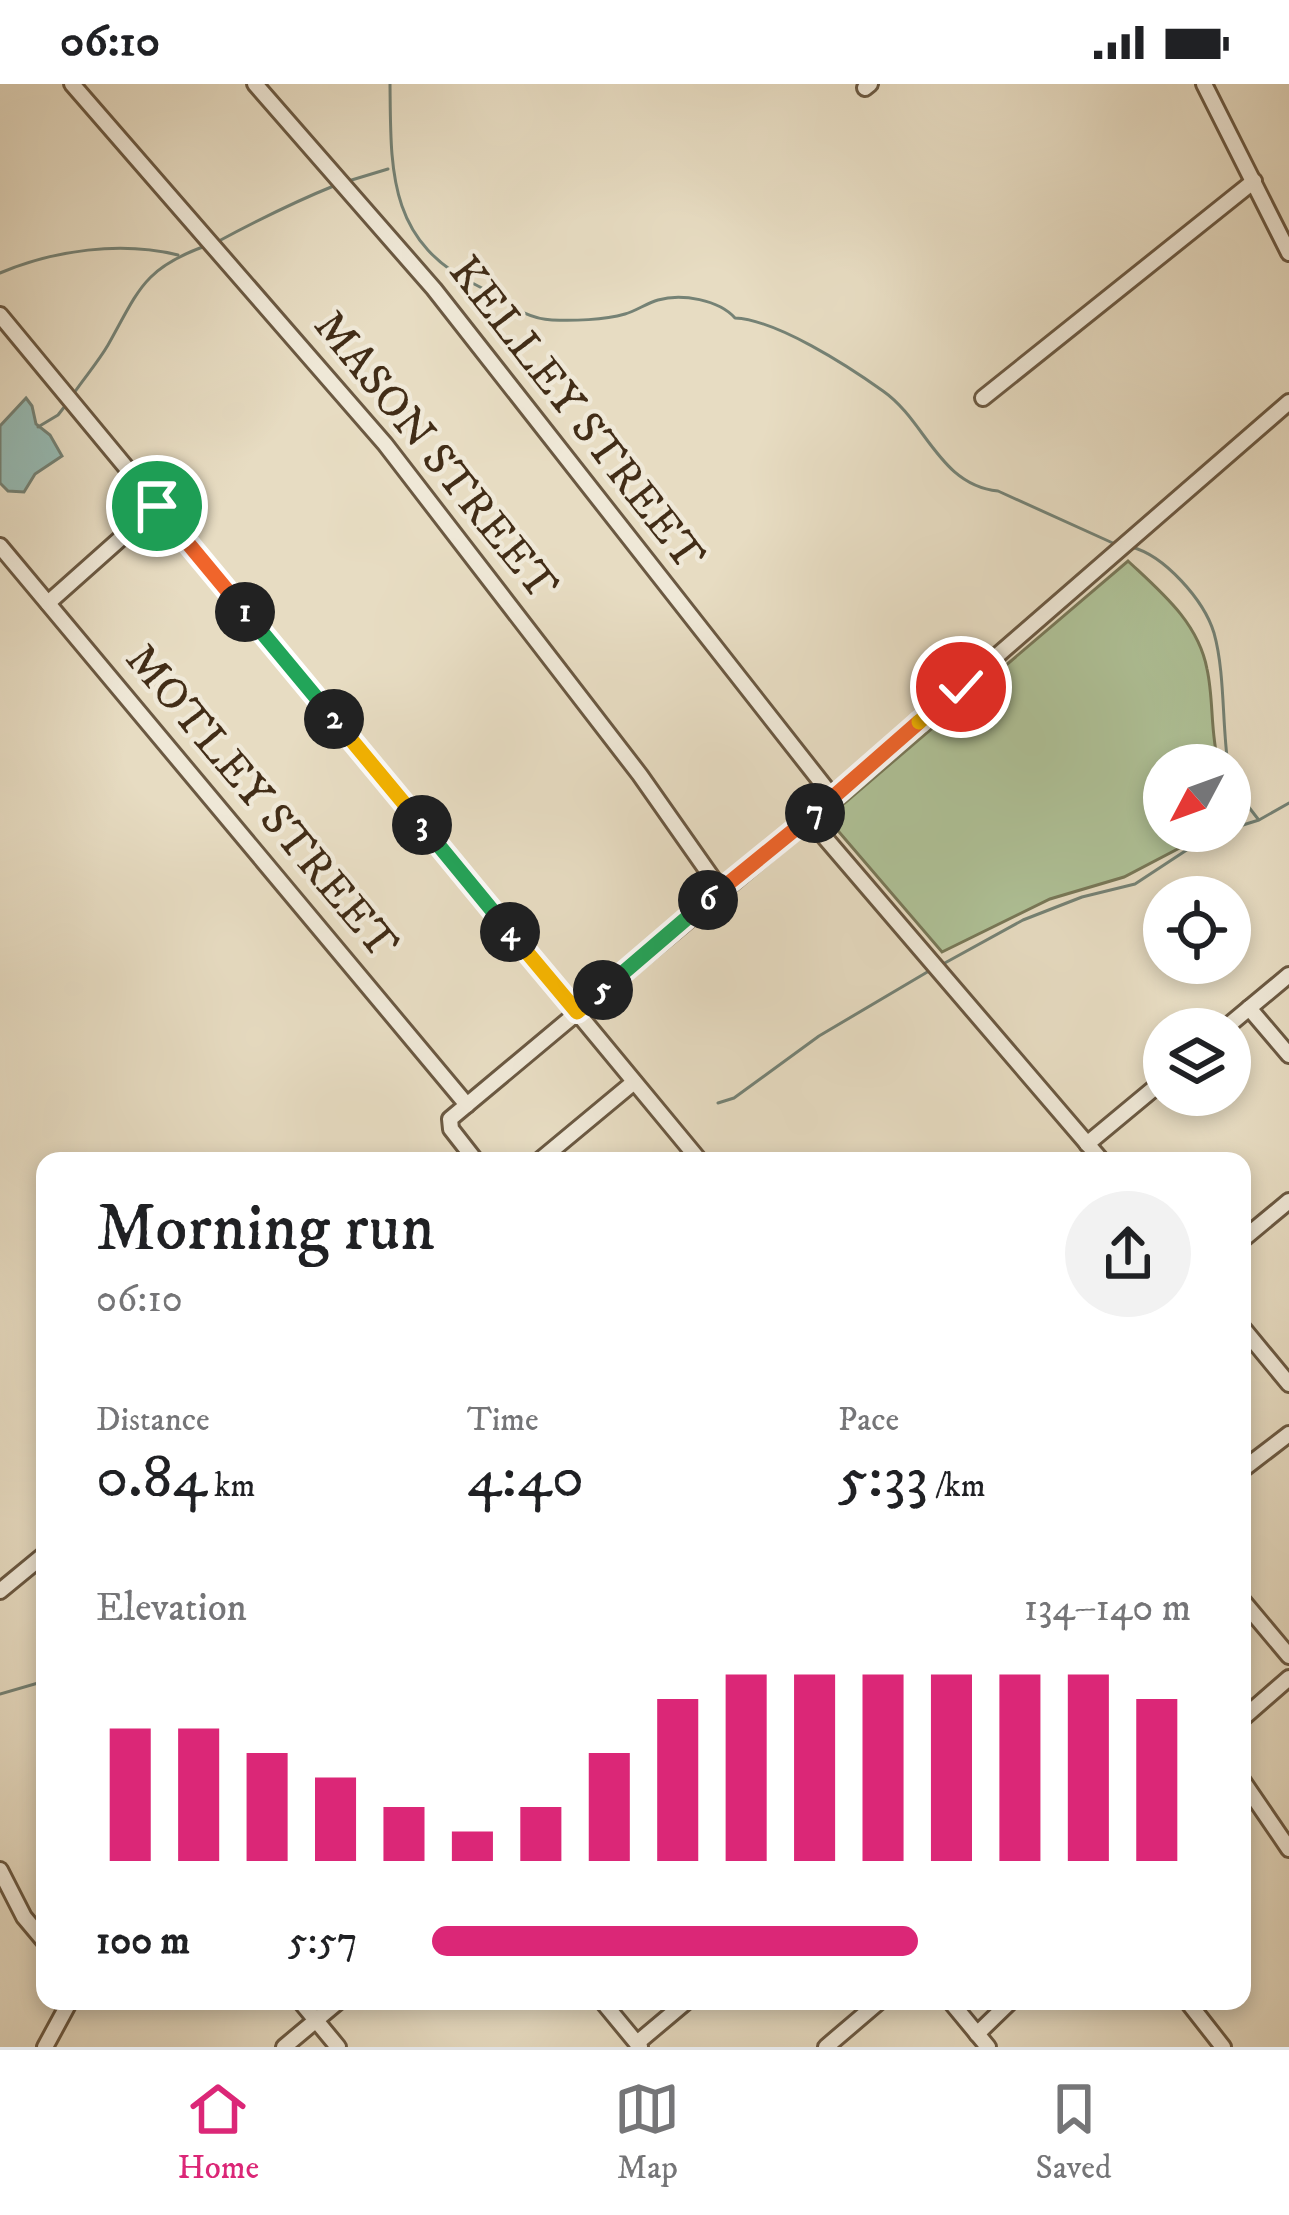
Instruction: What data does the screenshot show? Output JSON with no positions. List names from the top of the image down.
{
  "streets": {
    "street": ["KELLEY STREET", "MASON STREET", "MOTLEY STREET"]
  },
  "north": "bottom left",
  "page": {
    "status": "06:10",
    "pins": [
      "1",
      "2",
      "7",
      "3",
      "6",
      "4",
      "5"
    ],
    "heading": ["Morning run", "06:10"],
    "stats": [
      ["Distance", "0.84 km"],
      ["Time", "4:40"],
      ["Pace", "5:33 /km"]
    ],
    "chart": ["Elevation", "134–140 m"],
    "list": [
      {
        "name": "100 m",
        "note": "5:57"
      }
    ],
    "tabs": ["Home", "Map", "Saved"]
  }
}
